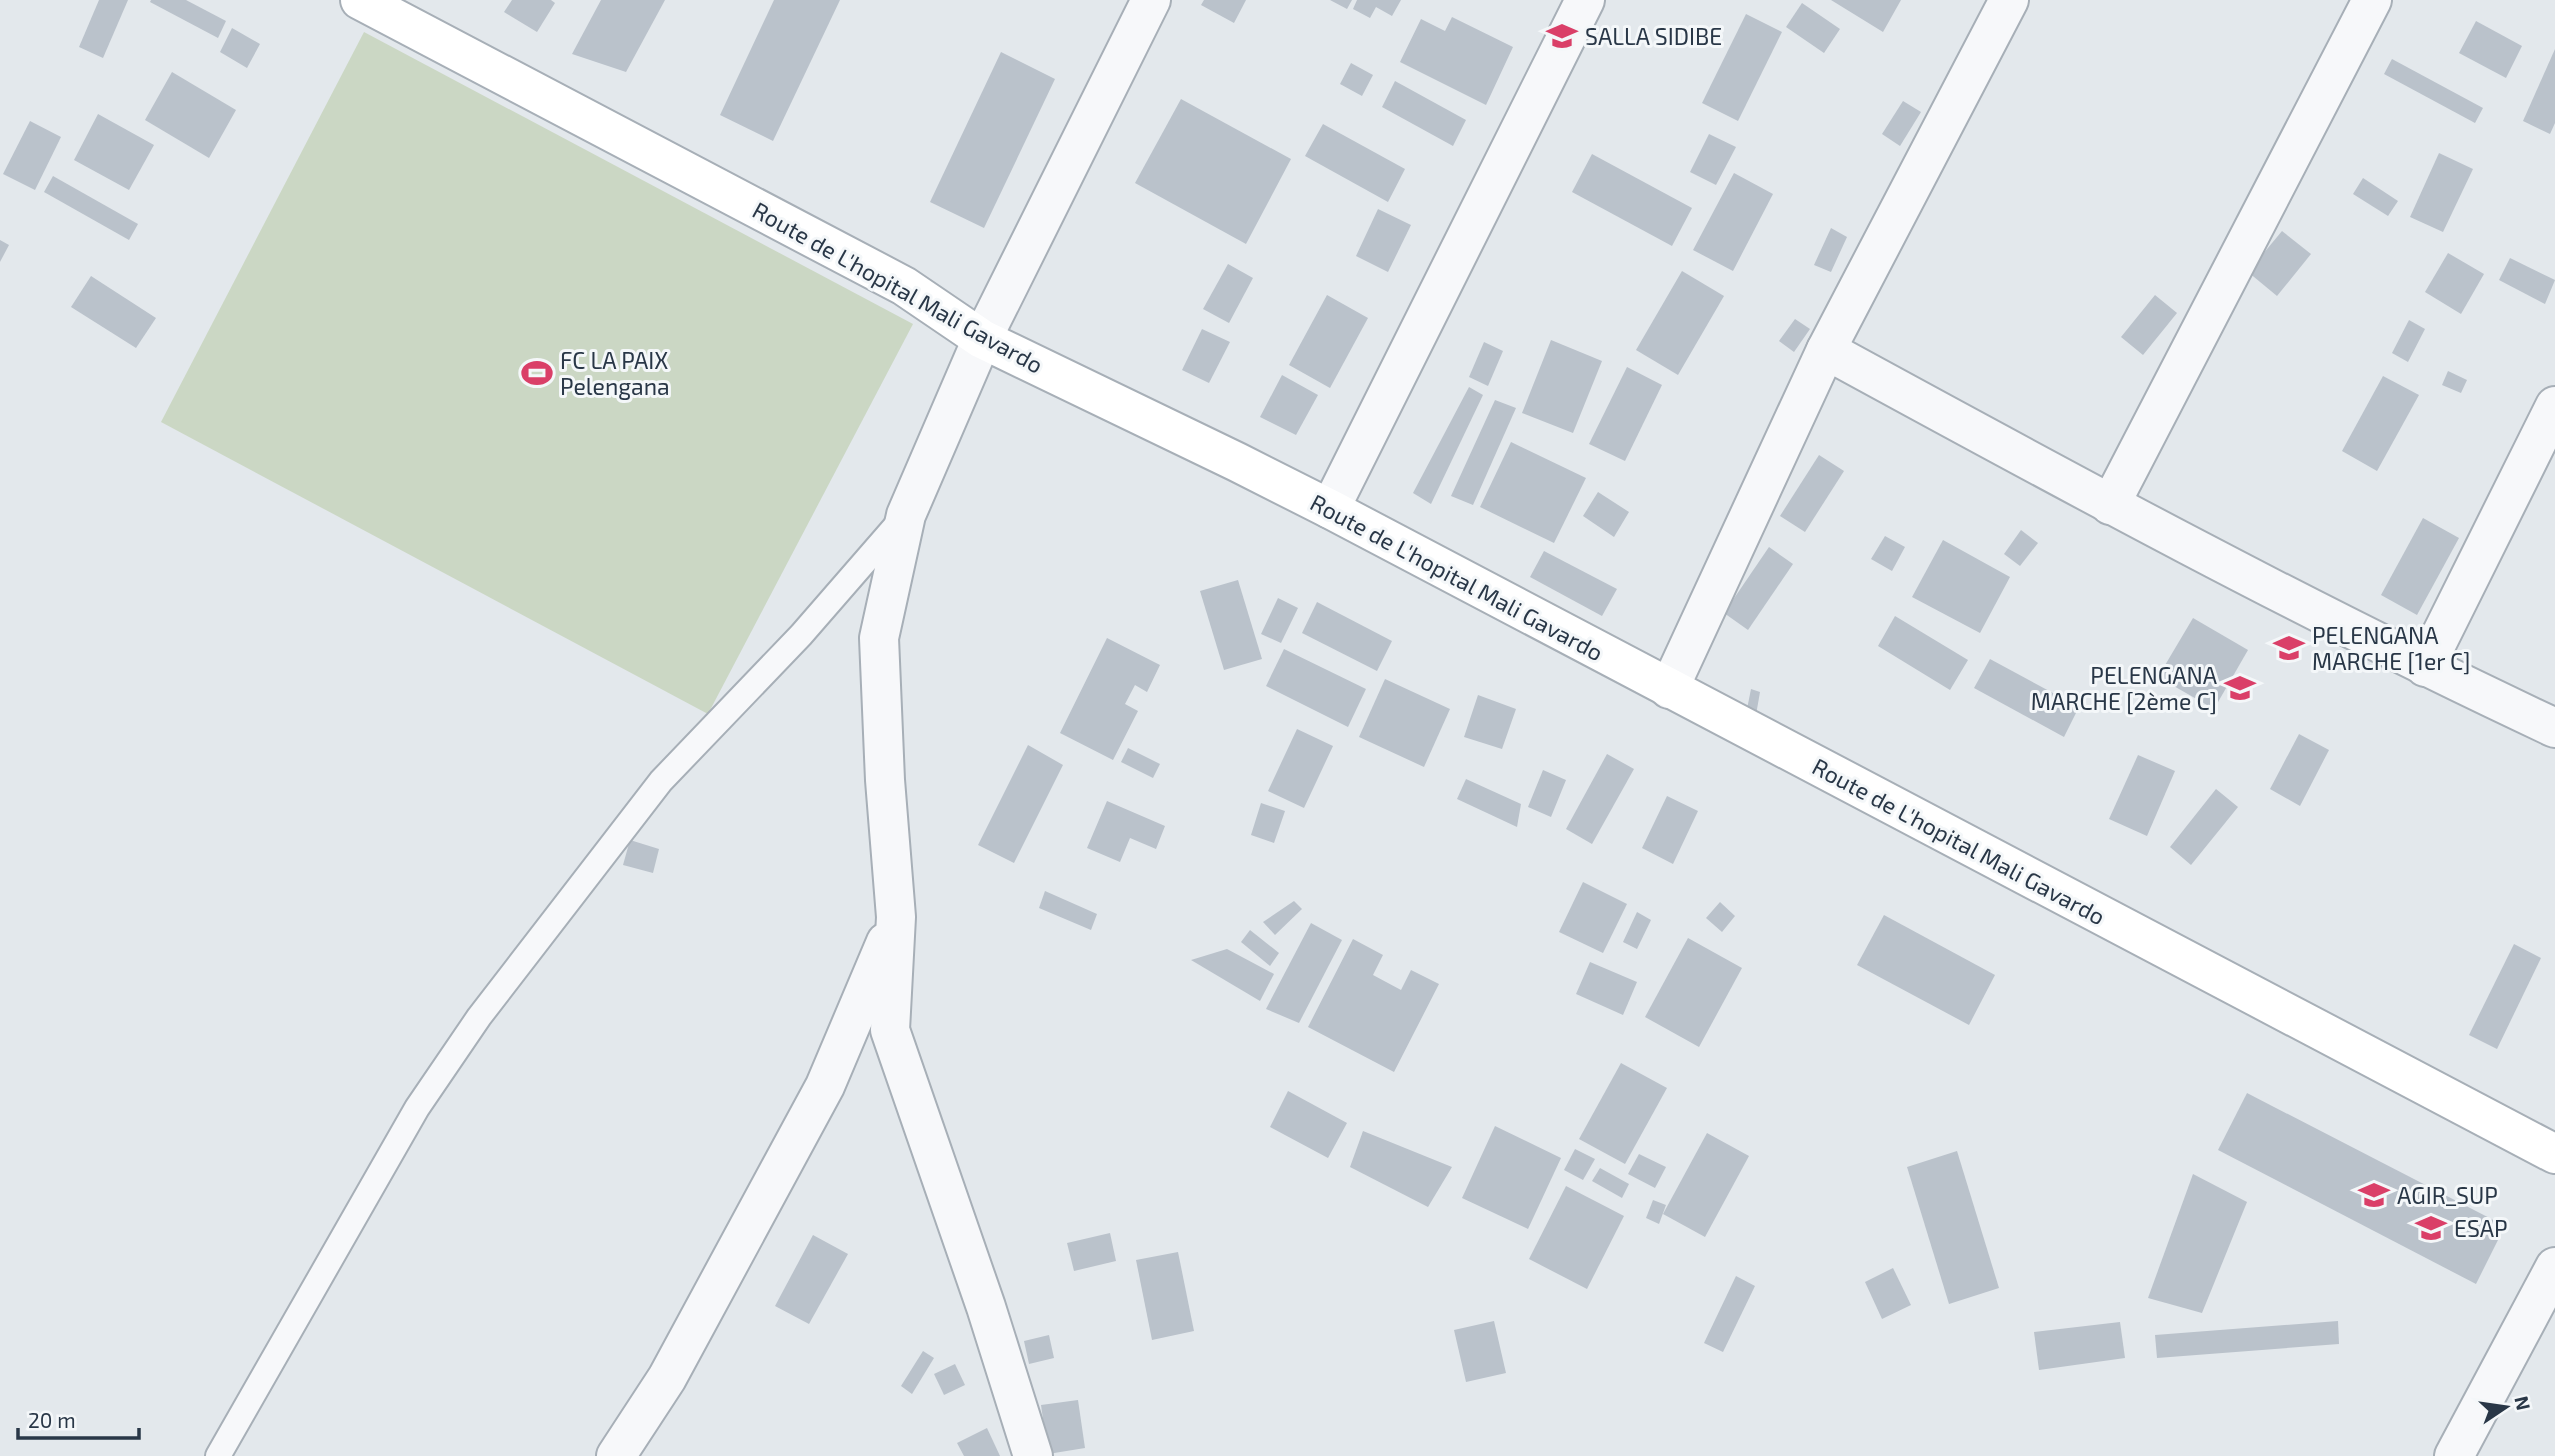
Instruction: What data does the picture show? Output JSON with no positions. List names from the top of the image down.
{
  "streets": {
    "main road": ["Route de L'hopital Mali Gavardo"]
  },
  "places": {
    "school or university": [
      "SALLA SIDIBE",
      "PELENGANA MARCHE [1er C]",
      "PELENGANA MARCHE [2ème C]",
      "AGIR_SUP",
      "ESAP"
    ],
    "sports": ["FC LA PAIX Pelengana"]
  },
  "scale_bar": "20 m",
  "north": "right"
}
